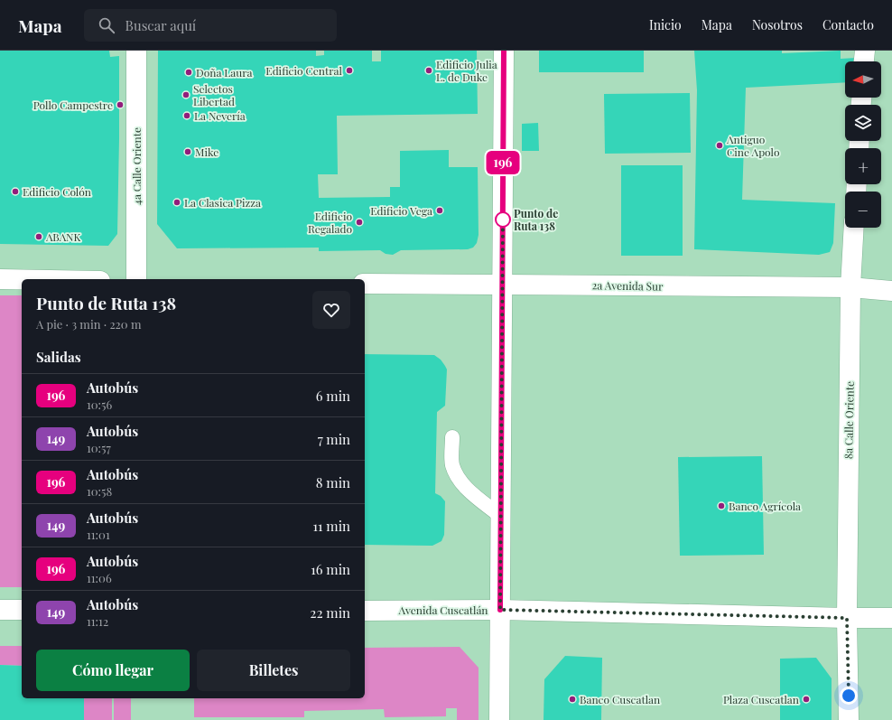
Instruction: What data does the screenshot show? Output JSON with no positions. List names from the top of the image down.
{
  "streets": {
    "street": [
      "4a Calle Oriente",
      "2a Avenida Sur",
      "8a Calle Oriente",
      "Avenida Cuscatlán"
    ]
  },
  "crossings": [
    ["2a Avenida Sur", "8a Calle Oriente"],
    ["8a Calle Oriente", "Avenida Cuscatlán"]
  ],
  "places": [
    "Edificio Central",
    "Edificio Julia L. de Duke",
    "Doña Laura",
    "Selectos Libertad",
    "Pollo Campestre",
    "La Nevería",
    "Antiguo Cine Apolo",
    "Mike",
    "Edificio Colón",
    "La Clasica Pizza",
    "Edificio Vega",
    "Punto de Ruta 138",
    "Edificio Regalado",
    "ABANK",
    "Banco Agrícola",
    "Banco Cuscatlan",
    "Plaza Cuscatlan"
  ],
  "lines": ["bus line 196"],
  "north": "left",
  "page": {
    "header": "Mapa",
    "search": "Buscar aquí",
    "nav": [
      "Inicio",
      "Mapa",
      "Nosotros",
      "Contacto"
    ],
    "on_map": "196",
    "map_buttons": ["+", "−"],
    "heading": [
      ["Punto de Ruta 138", "A pie · 3 min · 220 m"],
      "Salidas"
    ],
    "list": [
      {
        "mark": "196",
        "name": "Autobús",
        "note": "10:56",
        "value": "6 min"
      },
      {
        "mark": "149",
        "name": "Autobús",
        "note": "10:57",
        "value": "7 min"
      },
      {
        "mark": "196",
        "name": "Autobús",
        "note": "10:58",
        "value": "8 min"
      },
      {
        "mark": "149",
        "name": "Autobús",
        "note": "11:01",
        "value": "11 min"
      },
      {
        "mark": "196",
        "name": "Autobús",
        "note": "11:06",
        "value": "16 min"
      },
      {
        "mark": "149",
        "name": "Autobús",
        "note": "11:12",
        "value": "22 min"
      }
    ],
    "buttons": ["Cómo llegar", "Billetes"]
  }
}
